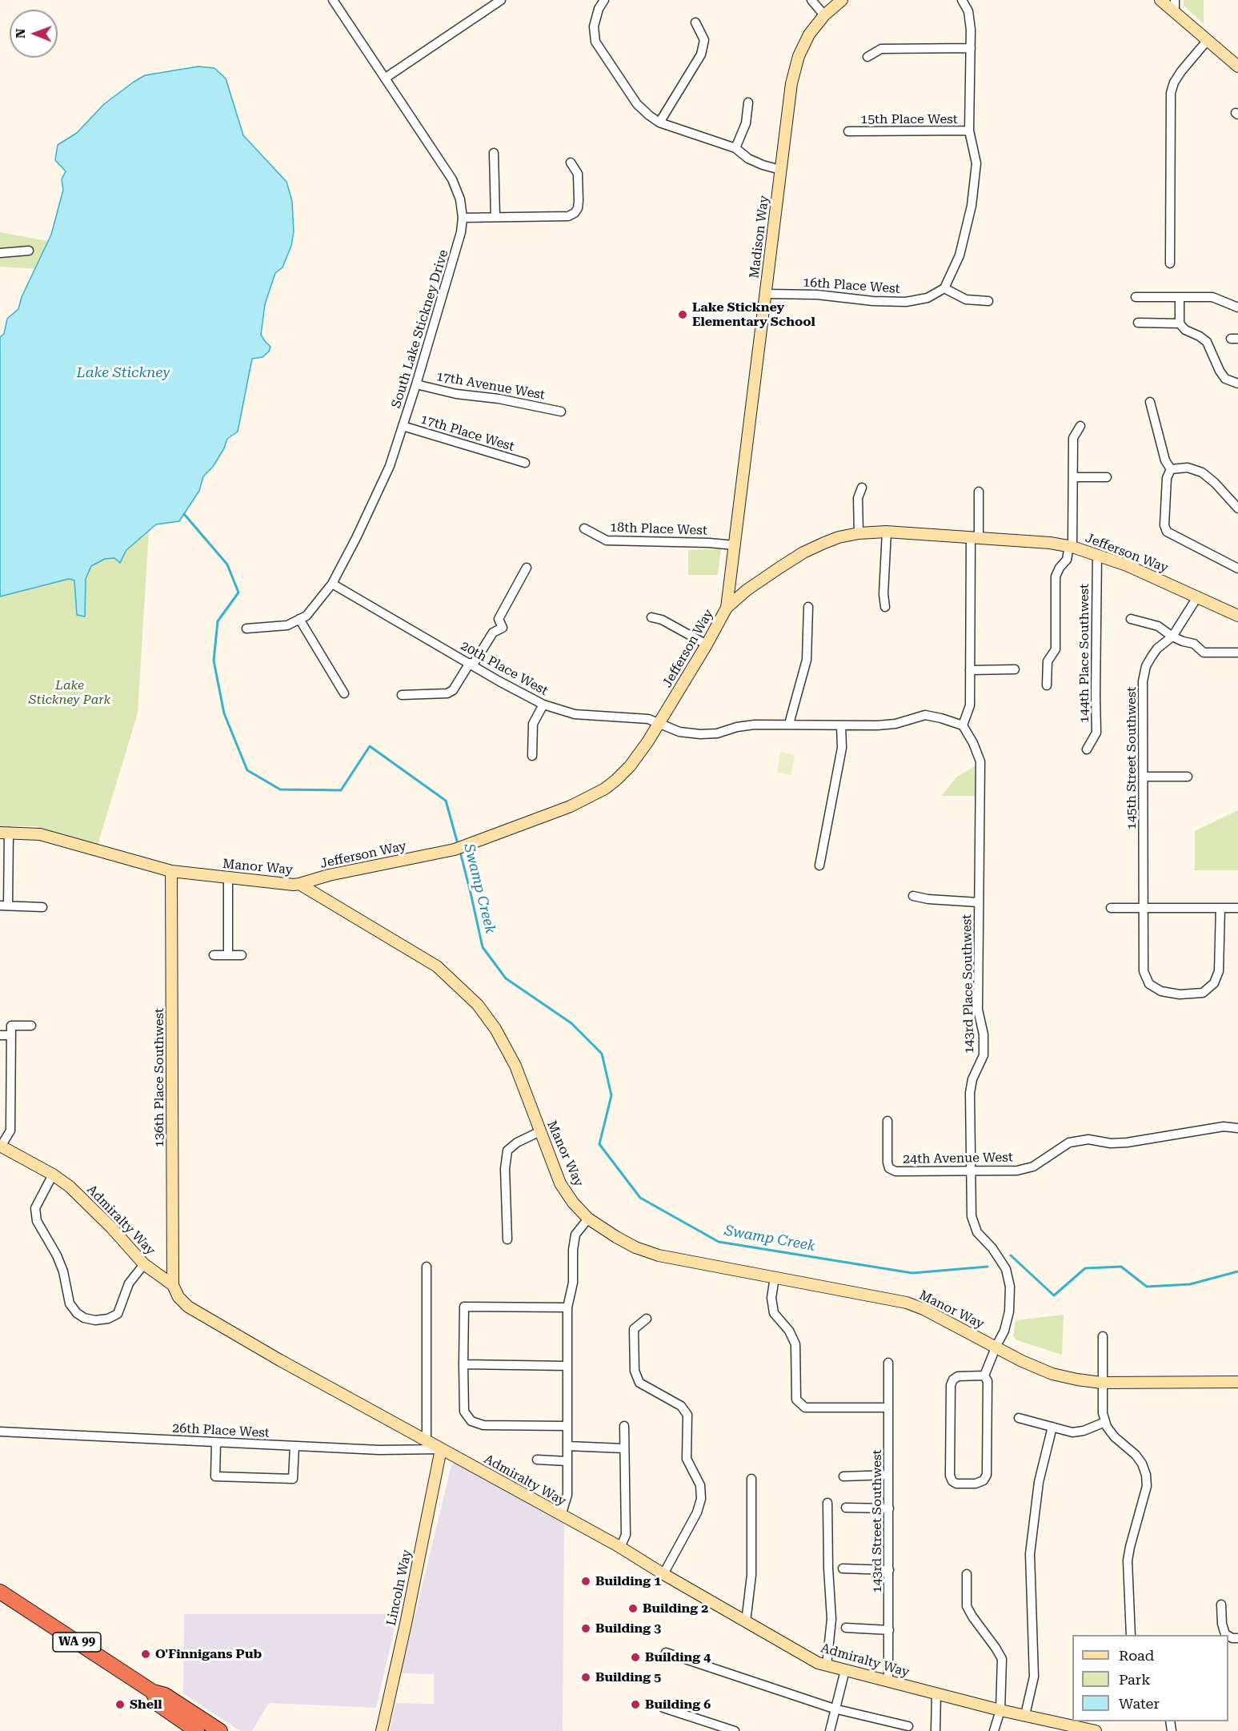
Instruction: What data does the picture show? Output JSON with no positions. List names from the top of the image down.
{
  "streets": {
    "highway": ["WA 99"],
    "street": [
      "15th Place West",
      "Madison Way",
      "16th Place West",
      "South Lake Stickney Drive",
      "17th Avenue West",
      "17th Place West",
      "18th Place West",
      "Jefferson Way",
      "144th Place Southwest",
      "20th Place West",
      "145th Street Southwest",
      "Manor Way",
      "143rd Place Southwest",
      "136th Place Southwest",
      "24th Avenue West",
      "Admiralty Way",
      "26th Place West",
      "143rd Street Southwest",
      "Lincoln Way"
    ]
  },
  "crossings": [
    ["Madison Way", "16th Place West"],
    ["Madison Way", "18th Place West"],
    ["Madison Way", "Jefferson Way"],
    ["South Lake Stickney Drive", "17th Avenue West"],
    ["South Lake Stickney Drive", "17th Place West"],
    ["South Lake Stickney Drive", "20th Place West"],
    ["Jefferson Way", "144th Place Southwest"],
    ["Jefferson Way", "20th Place West"],
    ["Jefferson Way", "145th Street Southwest"],
    ["Jefferson Way", "Manor Way"],
    ["20th Place West", "143rd Place Southwest"],
    ["Manor Way", "143rd Place Southwest"],
    ["Manor Way", "136th Place Southwest"],
    ["143rd Place Southwest", "24th Avenue West"],
    ["136th Place Southwest", "Admiralty Way"],
    ["Admiralty Way", "26th Place West"],
    ["Admiralty Way", "143rd Street Southwest"],
    ["Admiralty Way", "Lincoln Way"],
    ["26th Place West", "Lincoln Way"]
  ],
  "water": ["Lake Stickney", "Swamp Creek"],
  "parks": ["Lake Stickney Park"],
  "places": [
    "Lake Stickney Elementary School",
    "Building 1",
    "Building 2",
    "Building 3",
    "O'Finnigans Pub",
    "Building 4",
    "Building 5",
    "Shell",
    "Building 6"
  ],
  "legend": ["Road", "Park", "Water"],
  "north": "left"
}
